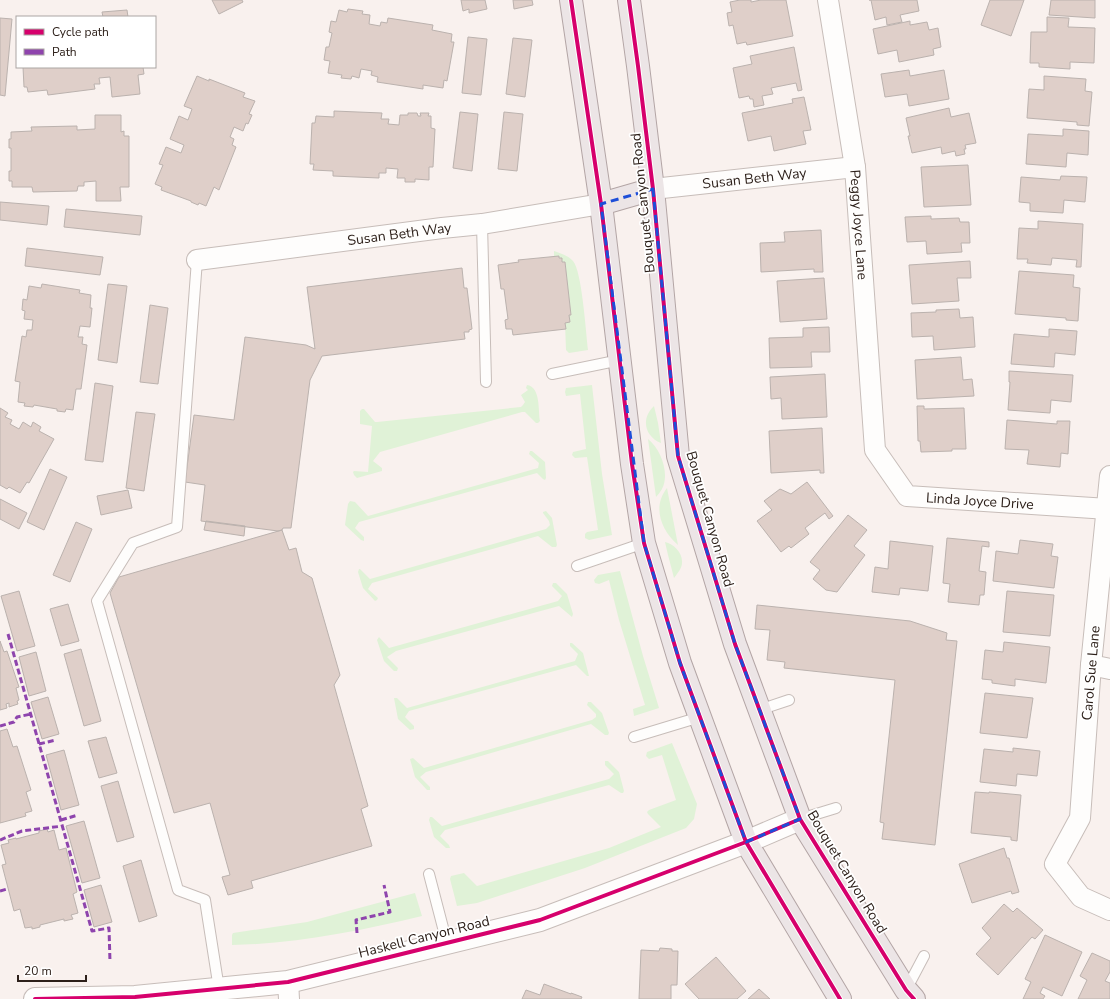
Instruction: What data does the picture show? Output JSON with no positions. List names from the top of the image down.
{
  "streets": {
    "main road": ["Bouquet Canyon Road", "Haskell Canyon Road"],
    "street": [
      "Susan Beth Way",
      "Peggy Joyce Lane",
      "Linda Joyce Drive",
      "Carol Sue Lane"
    ]
  },
  "crossings": [
    ["Susan Beth Way", "Bouquet Canyon Road"],
    ["Susan Beth Way", "Peggy Joyce Lane"],
    ["Bouquet Canyon Road", "Haskell Canyon Road"],
    ["Peggy Joyce Lane", "Linda Joyce Drive"],
    ["Linda Joyce Drive", "Carol Sue Lane"]
  ],
  "legend": ["Cycle path", "Path"],
  "scale_bar": "20 m"
}
